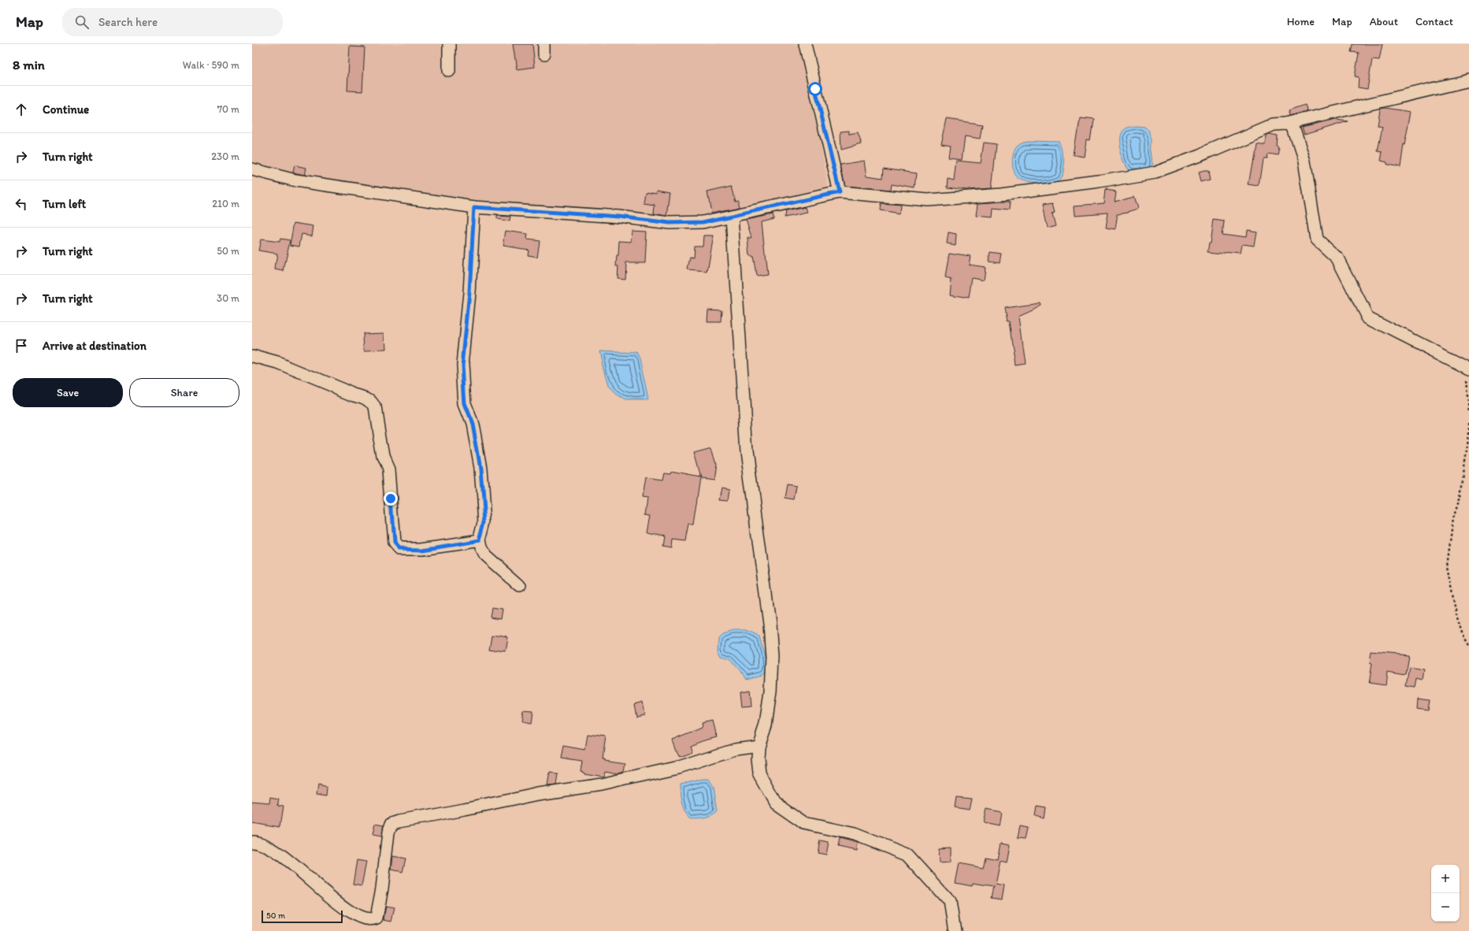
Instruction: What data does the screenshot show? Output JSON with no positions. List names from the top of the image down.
{
  "scale_bar": "50 m",
  "page": {
    "header": "Map",
    "search": "Search here",
    "nav": [
      "Home",
      "Map",
      "About",
      "Contact"
    ],
    "heading": ["8 min", "Walk · 590 m"],
    "list": [
      ["Continue", "70 m"],
      ["Turn right", "230 m"],
      ["Turn left", "210 m"],
      ["Turn right", "50 m"],
      ["Turn right", "30 m"],
      "Arrive at destination"
    ],
    "buttons": ["Save", "Share"],
    "map_buttons": ["+", "−"],
    "scale": "50 m"
  }
}
